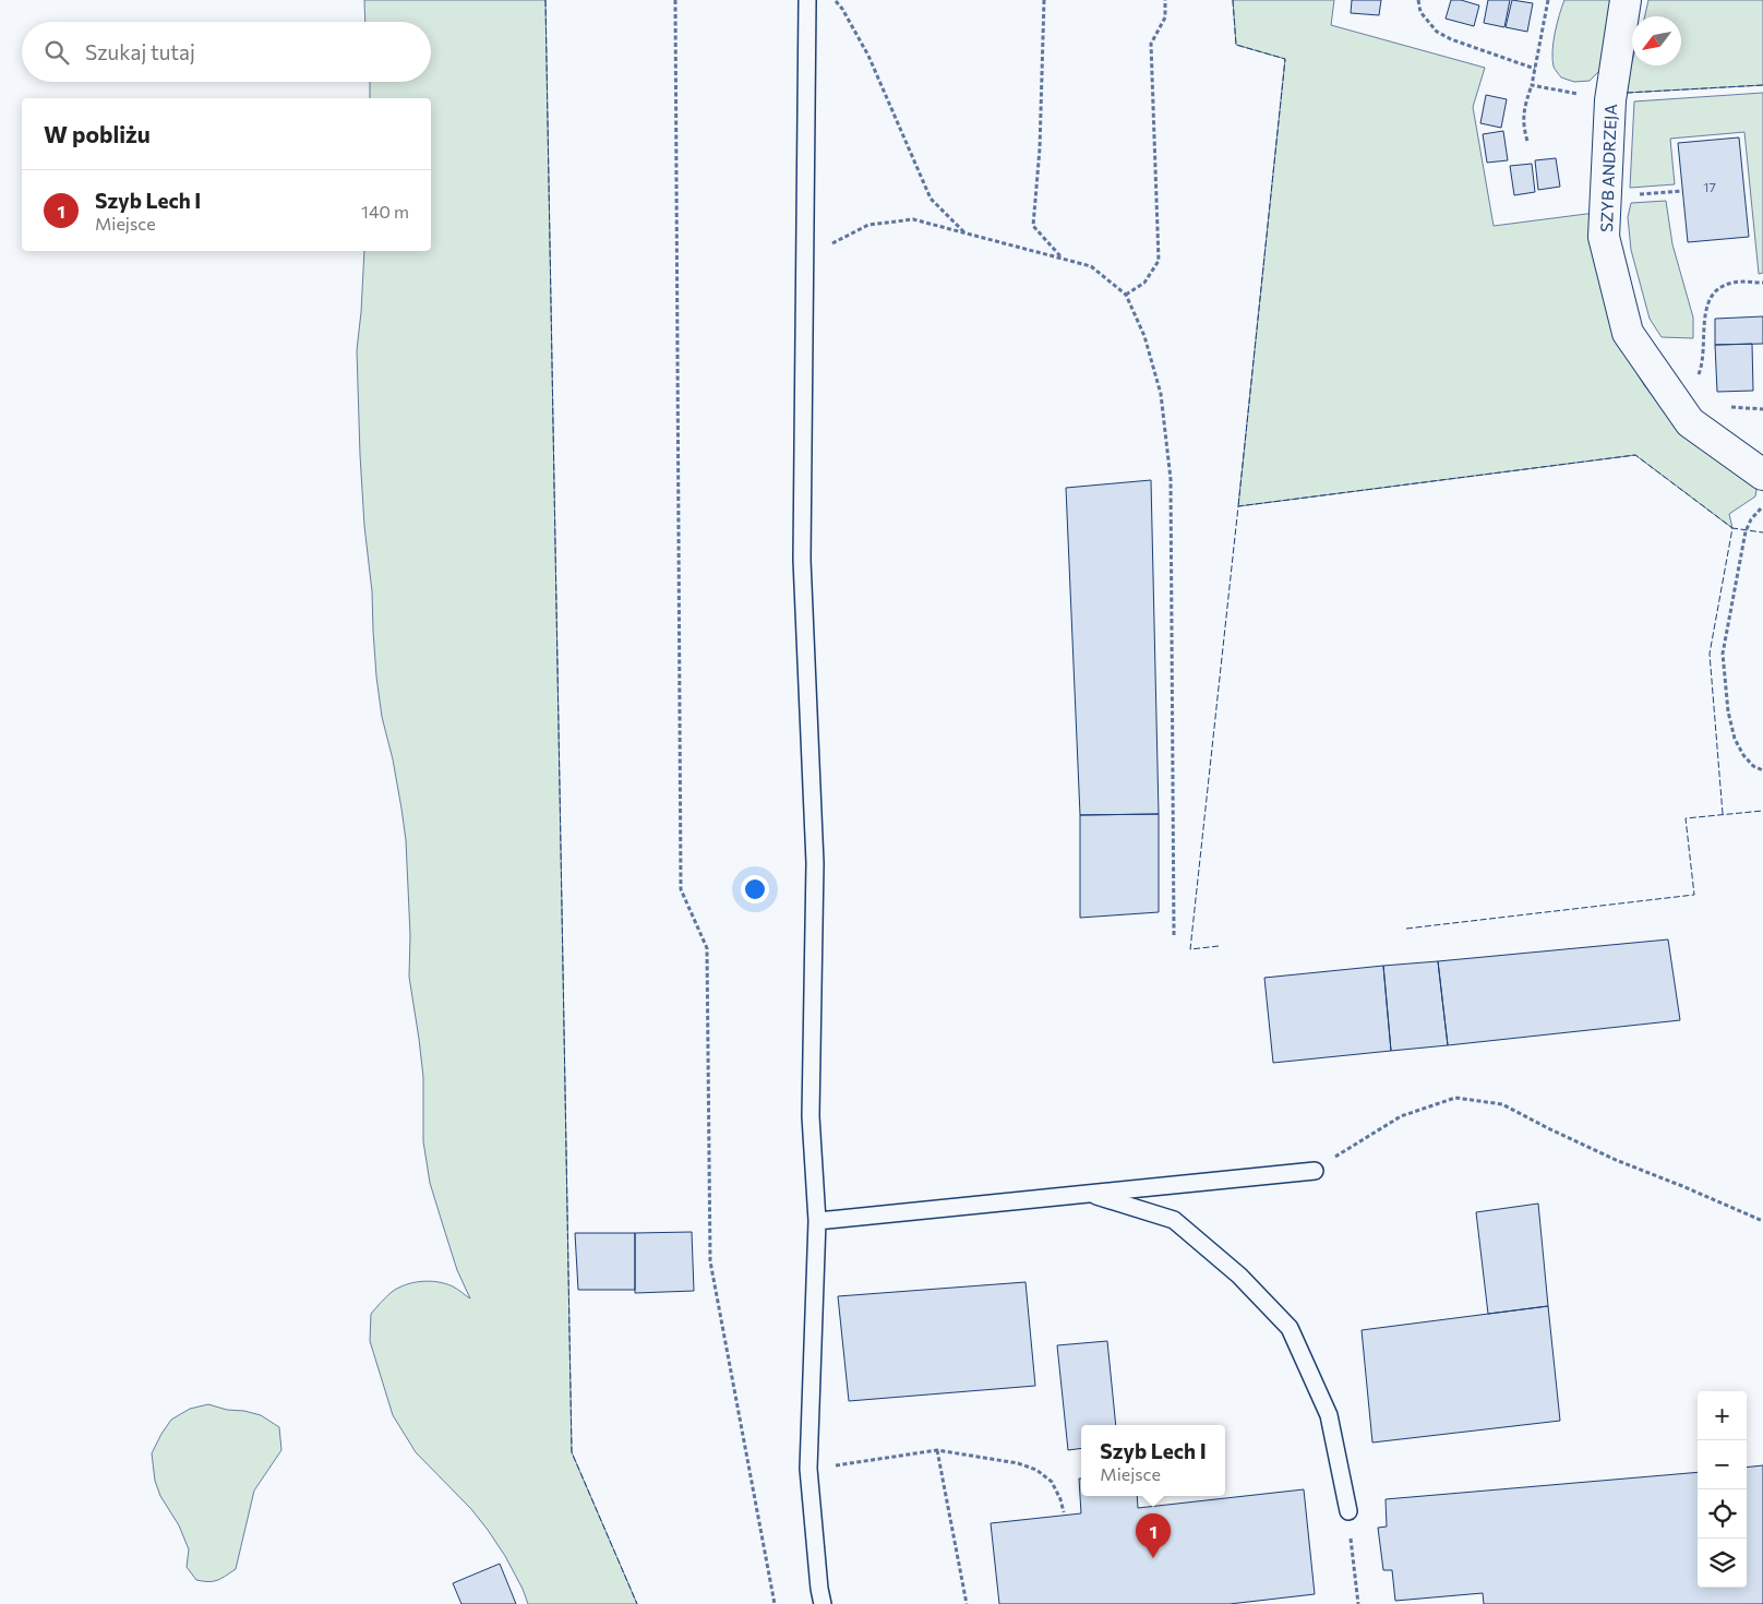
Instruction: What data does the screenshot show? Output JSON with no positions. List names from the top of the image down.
{
  "streets": {
    "street": ["SZYB ANDRZEJA"]
  },
  "house_numbers": ["17"],
  "north": "bottom left",
  "page": {
    "search": "Szukaj tutaj",
    "heading": "W pobliżu",
    "list": [
      {
        "mark": "1",
        "name": "Szyb Lech I",
        "note": "Miejsce",
        "value": "140 m"
      }
    ],
    "map_buttons": ["+", "−"],
    "popup": ["Szyb Lech I", "Miejsce"],
    "pins": "1"
  }
}
